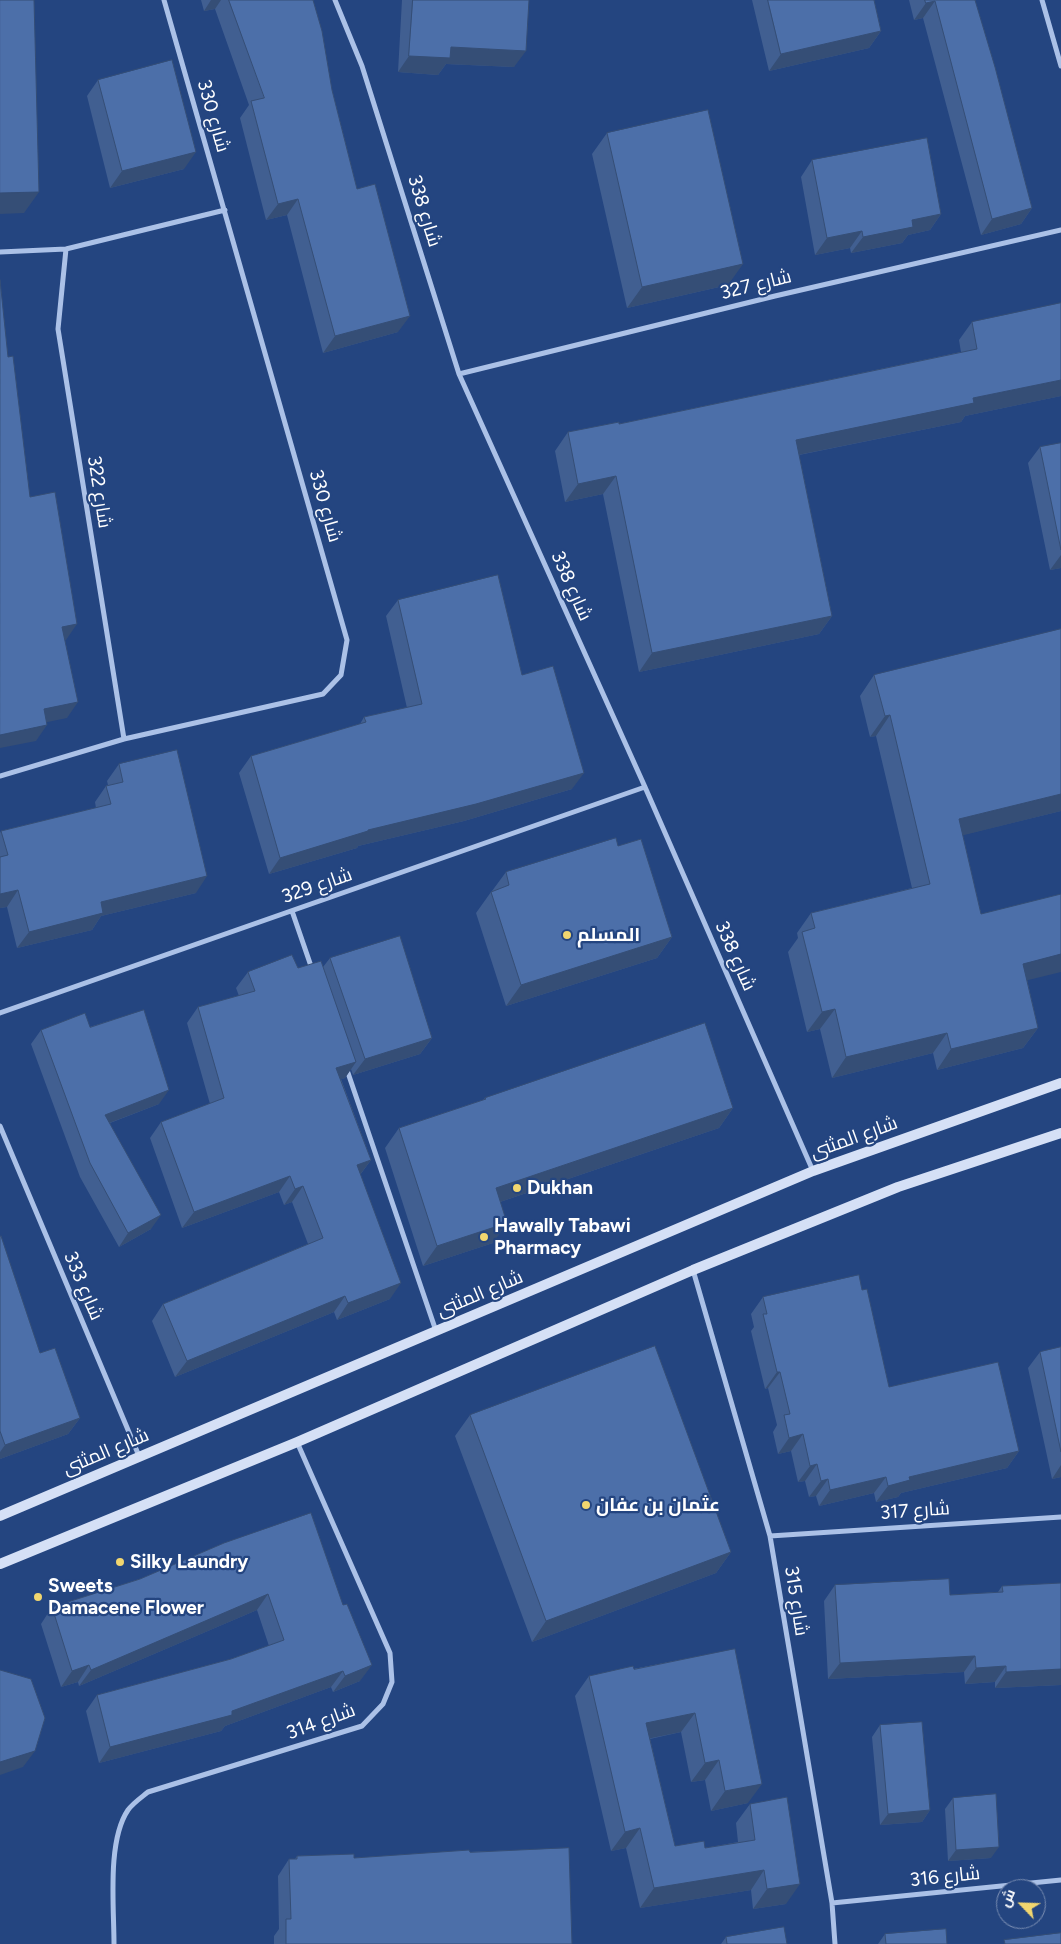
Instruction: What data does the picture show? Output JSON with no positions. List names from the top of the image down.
{
  "streets": {
    "street": [
      "شارع 330",
      "شارع 338",
      "شارع 327",
      "شارع 322",
      "شارع 329",
      "شارع المثنى",
      "شارع 333",
      "شارع 317",
      "شارع 315",
      "شارع 314",
      "شارع 316"
    ]
  },
  "crossings": [
    ["شارع 330", "شارع 322"],
    ["شارع 338", "شارع 327"],
    ["شارع 338", "شارع 329"],
    ["شارع 338", "شارع المثنى"],
    ["شارع المثنى", "شارع 333"],
    ["شارع 317", "شارع 315"],
    ["شارع 315", "شارع 316"]
  ],
  "places": [
    "المسلم",
    "Dukhan",
    "Hawally Tabawi Pharmacy",
    "عثمان بن عفان",
    "Silky Laundry",
    "Sweets Damacene Flower"
  ],
  "north": "top left"
}
